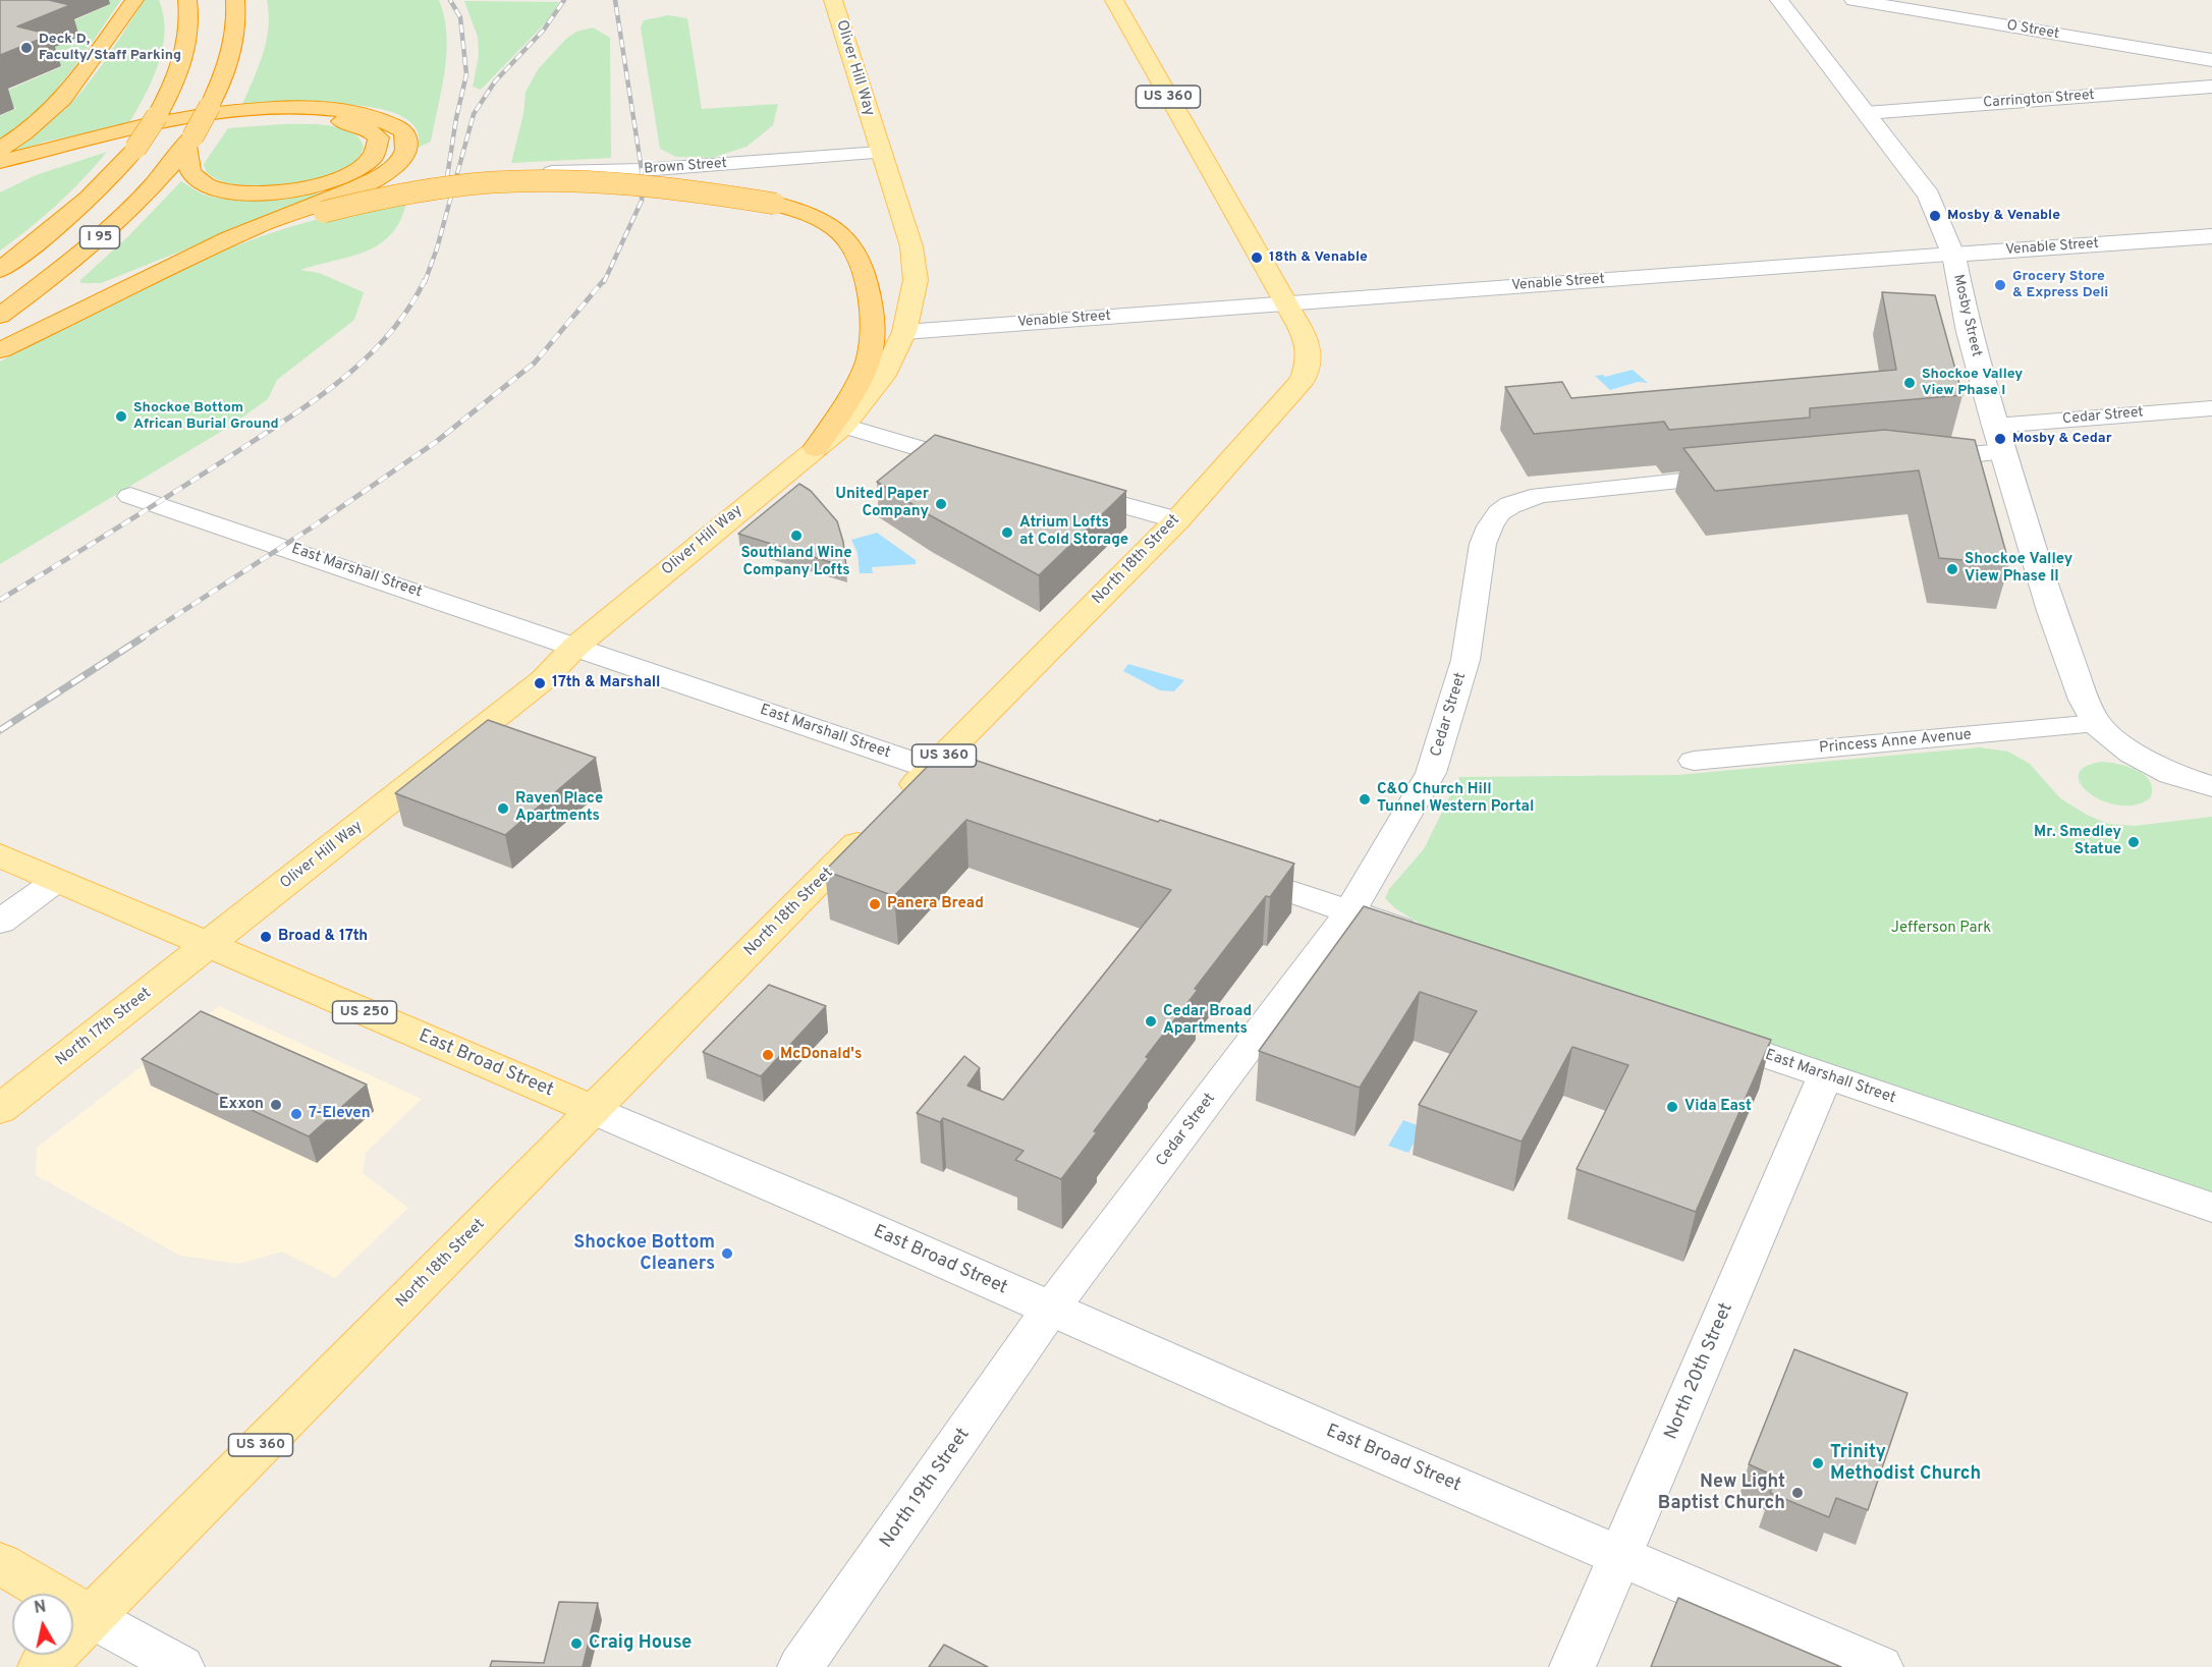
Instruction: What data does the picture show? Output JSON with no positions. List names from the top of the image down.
{
  "streets": {
    "highway": ["I 95"],
    "main road": [
      "Oliver Hill Way",
      "US 360",
      "Venable Street",
      "Mosby Street",
      "North 18th Street",
      "US 250",
      "North 17th Street",
      "East Broad Street"
    ],
    "street": [
      "O Street",
      "Carrington Street",
      "Brown Street",
      "Cedar Street",
      "East Marshall Street",
      "Princess Anne Avenue",
      "North 20th Street",
      "North 19th Street"
    ]
  },
  "crossings": [
    ["Oliver Hill Way", "Brown Street"],
    ["Oliver Hill Way", "Venable Street"],
    ["Oliver Hill Way", "East Marshall Street"],
    ["Oliver Hill Way", "North 17th Street"],
    ["Oliver Hill Way", "East Broad Street"],
    ["Carrington Street", "Mosby Street"],
    ["Venable Street", "Mosby Street"],
    ["Venable Street", "North 18th Street"],
    ["Mosby Street", "Cedar Street"],
    ["Mosby Street", "Princess Anne Avenue"],
    ["Cedar Street", "East Broad Street"],
    ["Cedar Street", "North 19th Street"],
    ["North 18th Street", "East Marshall Street"],
    ["North 18th Street", "East Broad Street"],
    ["East Marshall Street", "North 20th Street"],
    ["North 17th Street", "East Broad Street"],
    ["East Broad Street", "North 20th Street"],
    ["East Broad Street", "North 19th Street"]
  ],
  "parks": ["Jefferson Park"],
  "places": [
    "Deck D, Faculty/Staff Parking",
    "Mosby & Venable",
    "18th & Venable",
    "Grocery Store & Express Deli",
    "Shockoe Valley View Phase I",
    "Shockoe Bottom African Burial Ground",
    "Mosby & Cedar",
    "United Paper Company",
    "Atrium Lofts at Cold Storage",
    "Southland Wine Company Lofts",
    "Shockoe Valley View Phase II",
    "17th & Marshall",
    "C&O Church Hill Tunnel Western Portal",
    "Raven Place Apartments",
    "Mr. Smedley Statue",
    "Panera Bread",
    "Broad & 17th",
    "Cedar Broad Apartments",
    "McDonald's",
    "Exxon",
    "Vida East",
    "7-Eleven",
    "Shockoe Bottom Cleaners",
    "Trinity Methodist Church",
    "New Light Baptist Church",
    "Craig House"
  ],
  "north": "top"
}
